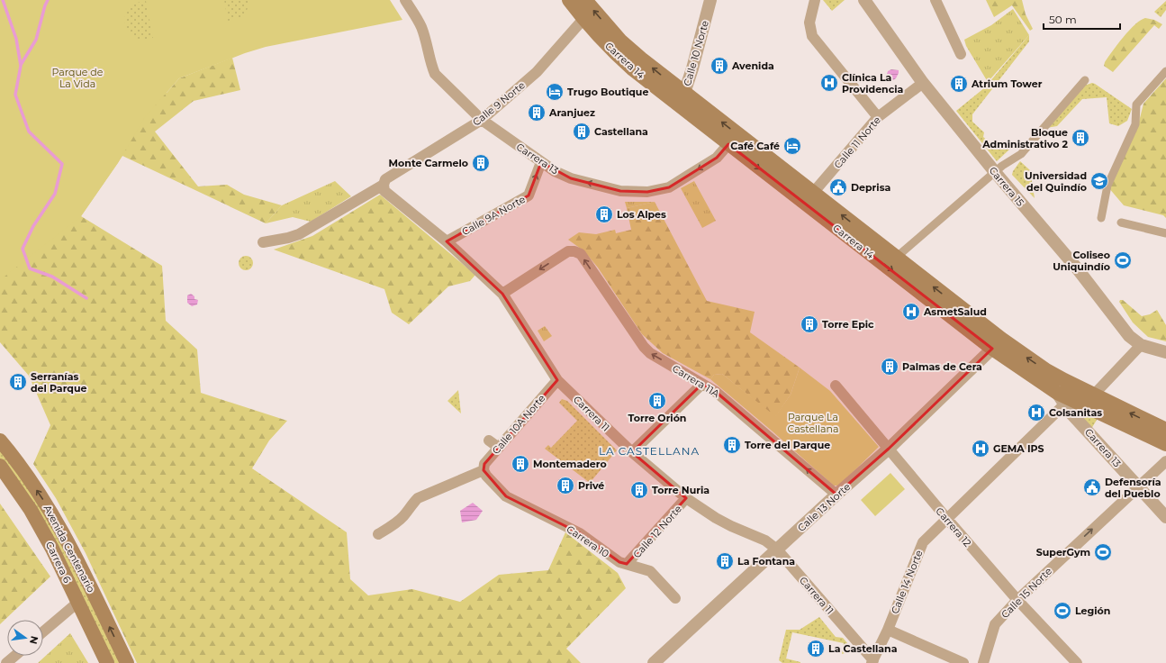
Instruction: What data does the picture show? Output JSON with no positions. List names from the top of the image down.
{
  "streets": {
    "main road": ["Carrera 14", "Avenida Centenario", "Carrera 6"],
    "street": [
      "Calle 10 Norte",
      "Calle 9 Norte",
      "Calle 11 Norte",
      "Carrera 13",
      "Carrera 15",
      "Calle 9A Norte",
      "Carrera 11A",
      "Carrera 11",
      "Calle 10A Norte",
      "Calle 13 Norte",
      "Carrera 12",
      "Calle 12 Norte",
      "Carrera 10",
      "Calle 14 Norte",
      "Calle 15 Norte"
    ]
  },
  "crossings": [
    ["Calle 10 Norte", "Carrera 14"],
    ["Carrera 14", "Calle 9 Norte"],
    ["Carrera 14", "Calle 11 Norte"],
    ["Carrera 14", "Carrera 13"],
    ["Carrera 14", "Calle 13 Norte"],
    ["Carrera 14", "Calle 14 Norte"],
    ["Calle 9 Norte", "Carrera 13"],
    ["Calle 9 Norte", "Carrera 11"],
    ["Calle 11 Norte", "Carrera 15"],
    ["Carrera 13", "Calle 9A Norte"],
    ["Carrera 13", "Calle 14 Norte"],
    ["Carrera 13", "Calle 15 Norte"],
    ["Calle 9A Norte", "Carrera 11"],
    ["Carrera 11A", "Carrera 11"],
    ["Carrera 11A", "Calle 13 Norte"],
    ["Carrera 11", "Calle 10A Norte"],
    ["Carrera 11", "Calle 13 Norte"],
    ["Carrera 11", "Calle 12 Norte"],
    ["Carrera 11", "Calle 14 Norte"],
    ["Calle 10A Norte", "Carrera 10"],
    ["Calle 13 Norte", "Carrera 12"],
    ["Carrera 12", "Calle 14 Norte"],
    ["Carrera 12", "Calle 15 Norte"],
    ["Calle 12 Norte", "Carrera 10"]
  ],
  "one_way": [
    "Calle 9A Norte",
    "Carrera 11A",
    "Avenida Centenario",
    "Calle 15 Norte"
  ],
  "districts": ["LA CASTELLANA"],
  "parks": ["Parque de La Vida", "Parque La Castellana"],
  "places": {
    "building": [
      "Avenida",
      "Atrium Tower",
      "Aranjuez",
      "Castellana",
      "Bloque Administrativo 2",
      "Monte Carmelo",
      "Los Alpes",
      "Torre Epic",
      "Palmas de Cera",
      "Serranías del Parque",
      "Torre Orión",
      "Torre del Parque",
      "Montemadero",
      "Privé",
      "Torre Nuria",
      "La Fontana",
      "La Castellana"
    ],
    "hospital": [
      "Clínica La Providencia",
      "AsmetSalud",
      "Colsanitas",
      "GEMA IPS"
    ],
    "hotel": ["Trugo Boutique", "Café Café"],
    "school or university": ["Universidad del Quindío"],
    "public building": ["Deprisa", "Defensoría del Pueblo"],
    "sports": ["Coliseo Uniquindío", "SuperGym", "Legión"]
  },
  "scale_bar": "50 m",
  "north": "right"
}
